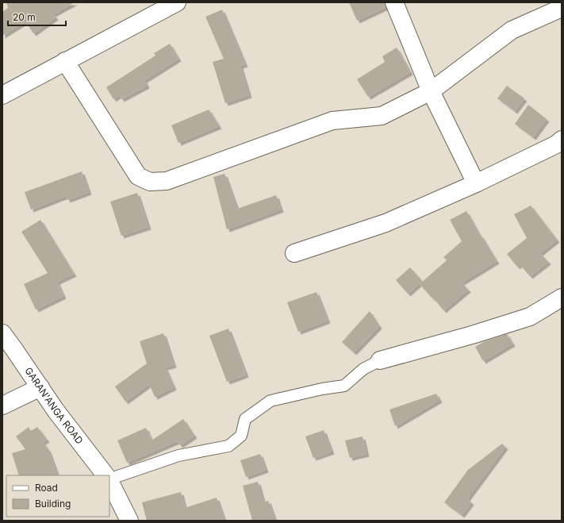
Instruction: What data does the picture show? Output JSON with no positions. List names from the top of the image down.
{
  "streets": {
    "street": ["GARAN'ANGA ROAD"]
  },
  "legend": ["Road", "Building"],
  "scale_bar": "20 m"
}
